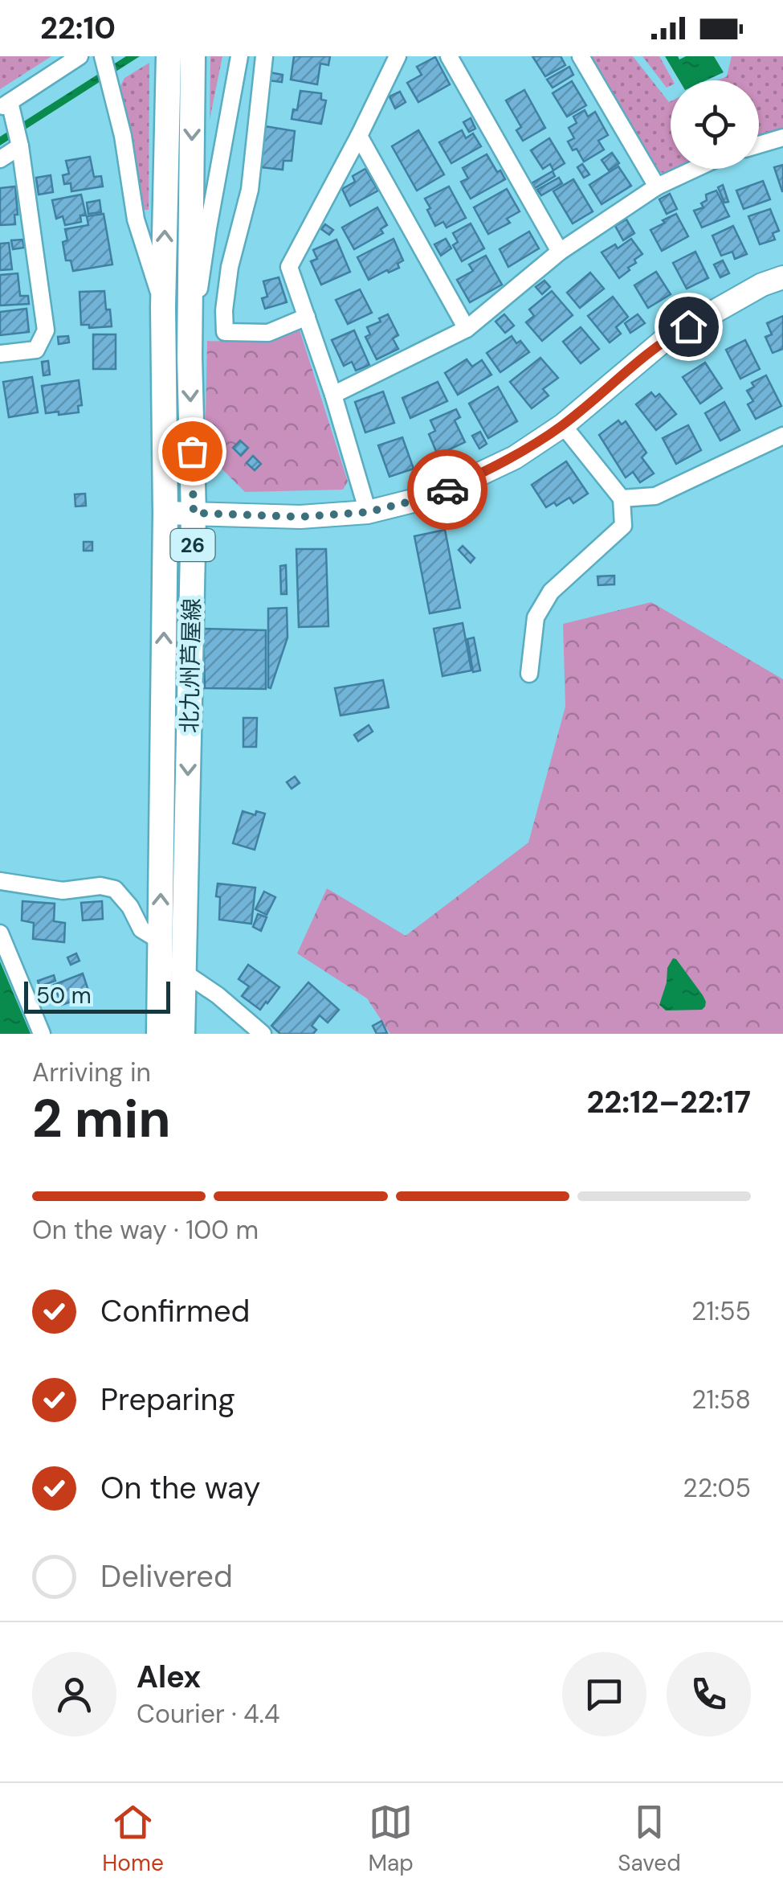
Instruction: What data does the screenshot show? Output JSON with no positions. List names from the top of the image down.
{
  "streets": {
    "main road": ["26", "北九州芦屋線"]
  },
  "scale_bar": "50 m",
  "page": {
    "status": "22:10",
    "scale": "50 m",
    "heading": ["2 min", "Arriving in", "22:12–22:17"],
    "panel": ["Alex", "Courier · 4.4"],
    "bar": "On the way · 100 m",
    "list": [
      ["Confirmed", "21:55"],
      ["Preparing", "21:58"],
      ["On the way", "22:05"],
      "Delivered"
    ],
    "tabs": ["Home", "Map", "Saved"]
  }
}
